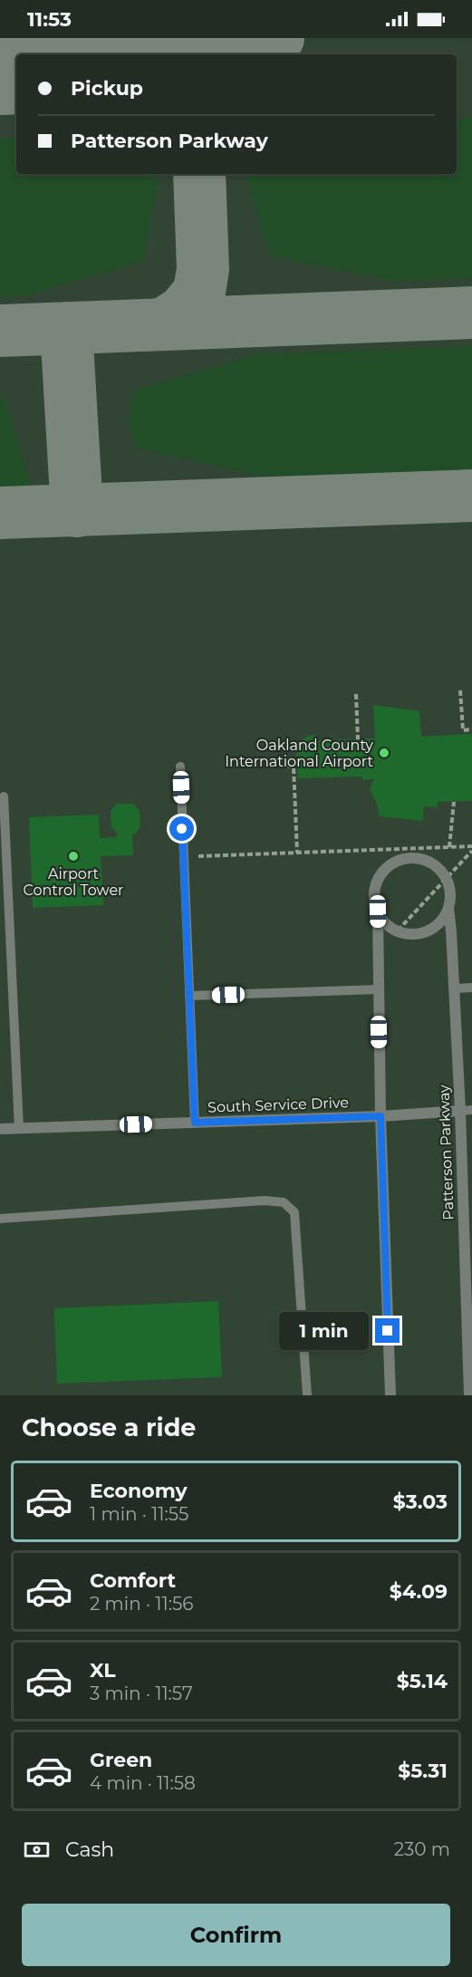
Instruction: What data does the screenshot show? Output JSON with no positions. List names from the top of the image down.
{
  "streets": {
    "street": ["South Service Drive", "Patterson Parkway"]
  },
  "crossings": [
    ["South Service Drive", "Patterson Parkway"]
  ],
  "places": ["Oakland County International Airport", "Airport Control Tower"],
  "page": {
    "status": "11:53",
    "banner": ["Pickup", "Patterson Parkway"],
    "bubble": "1 min",
    "heading": "Choose a ride",
    "list": [
      {
        "name": "Economy",
        "note": "1 min · 11:55",
        "value": "$3.03"
      },
      {
        "name": "Comfort",
        "note": "2 min · 11:56",
        "value": "$4.09"
      },
      {
        "name": "XL",
        "note": "3 min · 11:57",
        "value": "$5.14"
      },
      {
        "name": "Green",
        "note": "4 min · 11:58",
        "value": "$5.31"
      }
    ],
    "pay": ["Cash", "230 m"],
    "buttons": "Confirm"
  }
}
